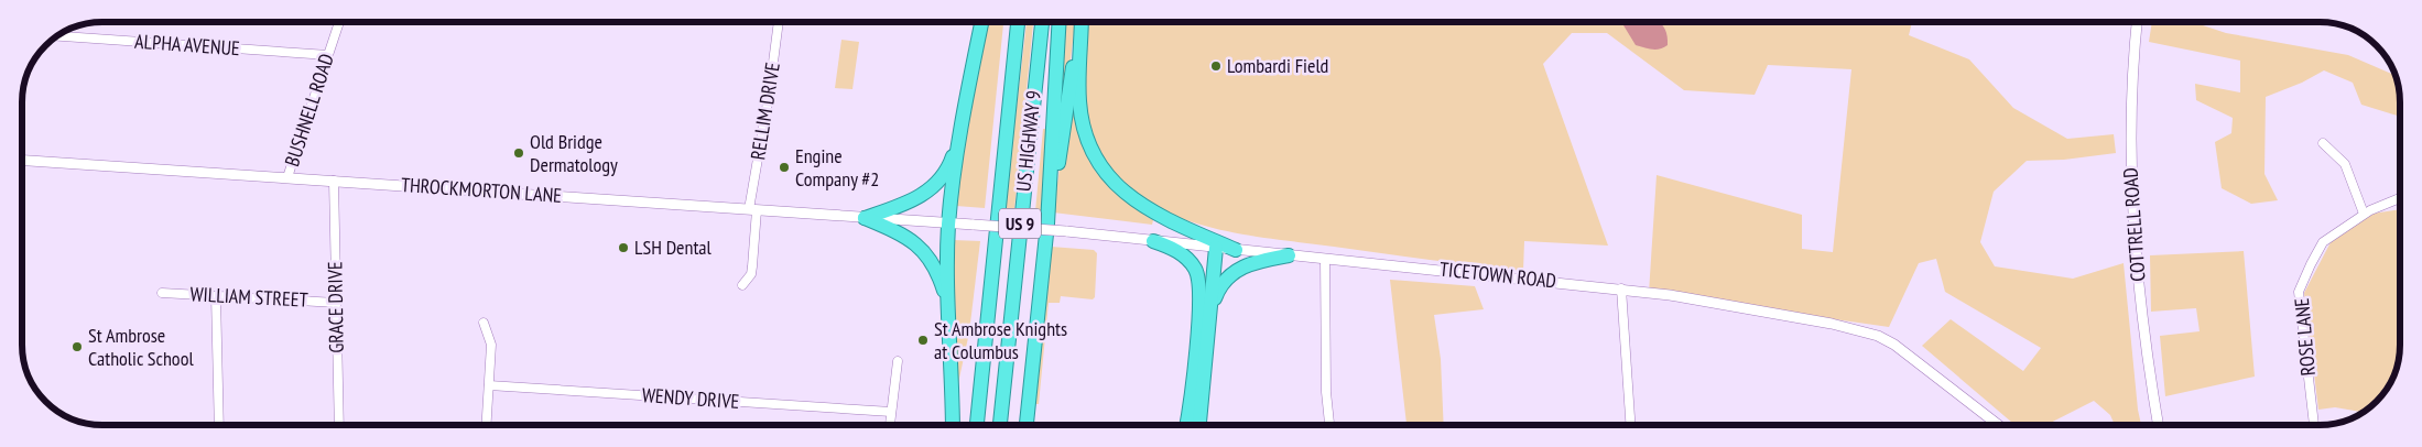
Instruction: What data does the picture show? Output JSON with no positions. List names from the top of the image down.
{
  "streets": {
    "highway": ["US HIGHWAY 9", "US 9"],
    "street": [
      "ALPHA AVENUE",
      "BUSHNELL ROAD",
      "RELLIM DRIVE",
      "THROCKMORTON LANE",
      "COTTRELL ROAD",
      "TICETOWN ROAD",
      "WILLIAM STREET",
      "GRACE DRIVE",
      "ROSE LANE",
      "WENDY DRIVE"
    ]
  },
  "crossings": [
    ["ALPHA AVENUE", "BUSHNELL ROAD"],
    ["BUSHNELL ROAD", "THROCKMORTON LANE"],
    ["RELLIM DRIVE", "THROCKMORTON LANE"],
    ["THROCKMORTON LANE", "TICETOWN ROAD"],
    ["THROCKMORTON LANE", "GRACE DRIVE"],
    ["WILLIAM STREET", "GRACE DRIVE"]
  ],
  "places": [
    "Lombardi Field",
    "Old Bridge Dermatology",
    "Engine Company #2",
    "LSH Dental",
    "St Ambrose Knights at Columbus",
    "St Ambrose Catholic School"
  ]
}
